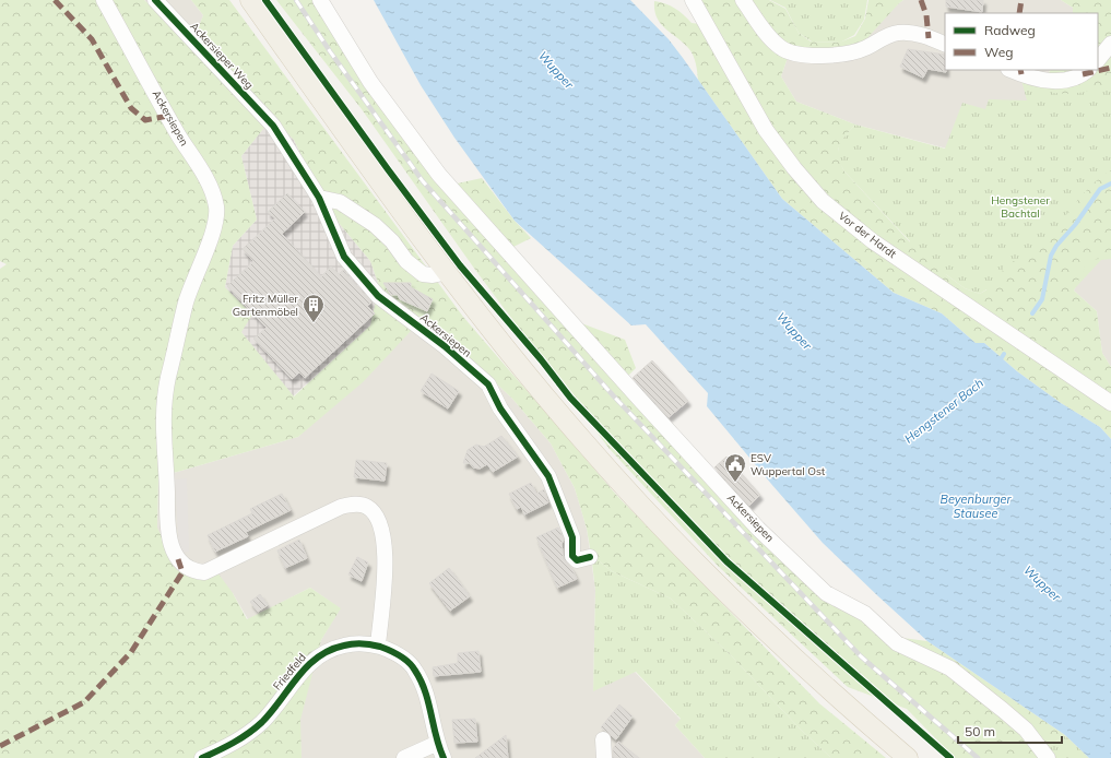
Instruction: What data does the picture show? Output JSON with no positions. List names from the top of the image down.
{
  "streets": {
    "street": [
      "Ackersieper Weg",
      "Ackersiepen",
      "Vor der Hardt",
      "Friedfeld"
    ]
  },
  "crossings": [
    ["Ackersieper Weg", "Ackersiepen"],
    ["Ackersiepen", "Friedfeld"]
  ],
  "water": ["Wupper", "Hengstener Bach", "Beyenburger Stausee"],
  "parks": ["Hengstener Bachtal"],
  "places": {
    "building": ["Fritz Müller Gartenmöbel"],
    "public building": ["ESV Wuppertal Ost"]
  },
  "legend": ["Radweg", "Weg"],
  "scale_bar": "50 m"
}
